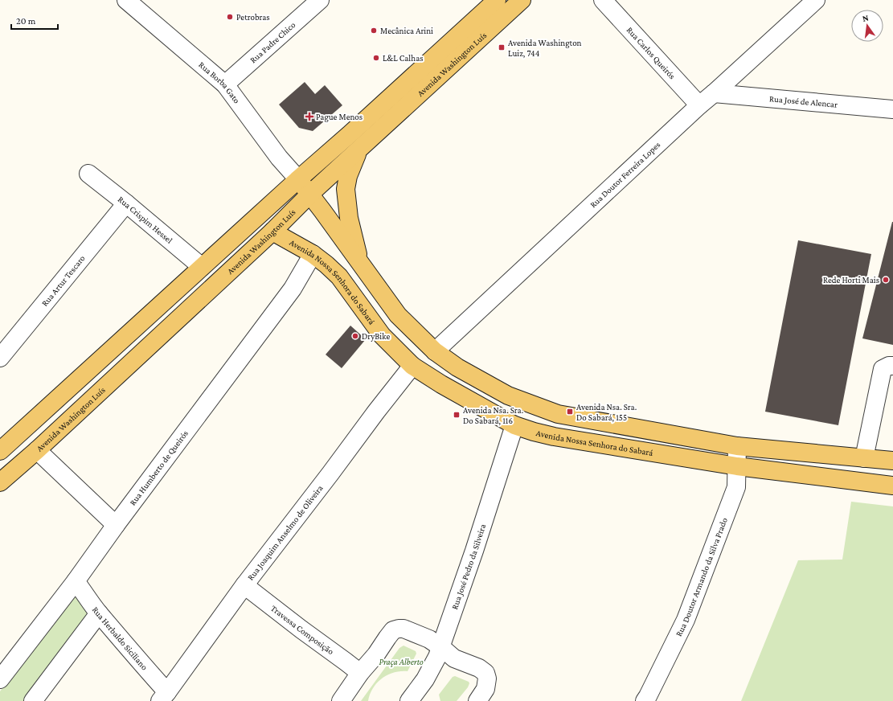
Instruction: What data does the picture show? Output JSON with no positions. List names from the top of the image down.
{
  "streets": {
    "main road": ["Avenida Washington Luís", "Avenida Nossa Senhora do Sabará"],
    "street": [
      "Rua Padre Chico",
      "Rua Carlos Queirós",
      "Rua Borba Gato",
      "Rua José de Alencar",
      "Rua Doutor Ferreira Lopes",
      "Rua Crispim Hessel",
      "Rua Artur Tescaro",
      "Rua Humberto de Queirós",
      "Rua Joaquim Anselmo de Oliveira",
      "Rua José Pedro da Silveira",
      "Rua Doutor Armando da Silva Prado",
      "Travessa Composição",
      "Rua Herbaldo Siciliano"
    ]
  },
  "crossings": [
    ["Rua Padre Chico", "Rua Borba Gato"],
    ["Rua Carlos Queirós", "Rua Doutor Ferreira Lopes"],
    ["Avenida Washington Luís", "Rua Borba Gato"],
    ["Avenida Washington Luís", "Rua Crispim Hessel"],
    ["Avenida Washington Luís", "Avenida Nossa Senhora do Sabará"],
    ["Rua José de Alencar", "Rua Doutor Ferreira Lopes"],
    ["Rua Crispim Hessel", "Rua Artur Tescaro"],
    ["Avenida Nossa Senhora do Sabará", "Rua Humberto de Queirós"],
    ["Avenida Nossa Senhora do Sabará", "Rua Joaquim Anselmo de Oliveira"],
    ["Avenida Nossa Senhora do Sabará", "Rua José Pedro da Silveira"],
    ["Avenida Nossa Senhora do Sabará", "Rua Doutor Armando da Silva Prado"],
    ["Rua Humberto de Queirós", "Rua Herbaldo Siciliano"],
    ["Rua Joaquim Anselmo de Oliveira", "Travessa Composição"],
    ["Rua Joaquim Anselmo de Oliveira", "Rua Herbaldo Siciliano"]
  ],
  "parks": ["Praça Alberto"],
  "places": {
    "other": [
      "Petrobras",
      "Mecânica Arini",
      "L&L Calhas",
      "Rede Horti Mais",
      "DryBike"
    ],
    "transit": ["Avenida Washington Luiz, 744", "Avenida Nsa. Sra. Do Sabará, 155", "Avenida Nsa. Sra. Do Sabará, 116"],
    "health": ["Pague Menos"]
  },
  "scale_bar": "20 m",
  "north": "top"
}
